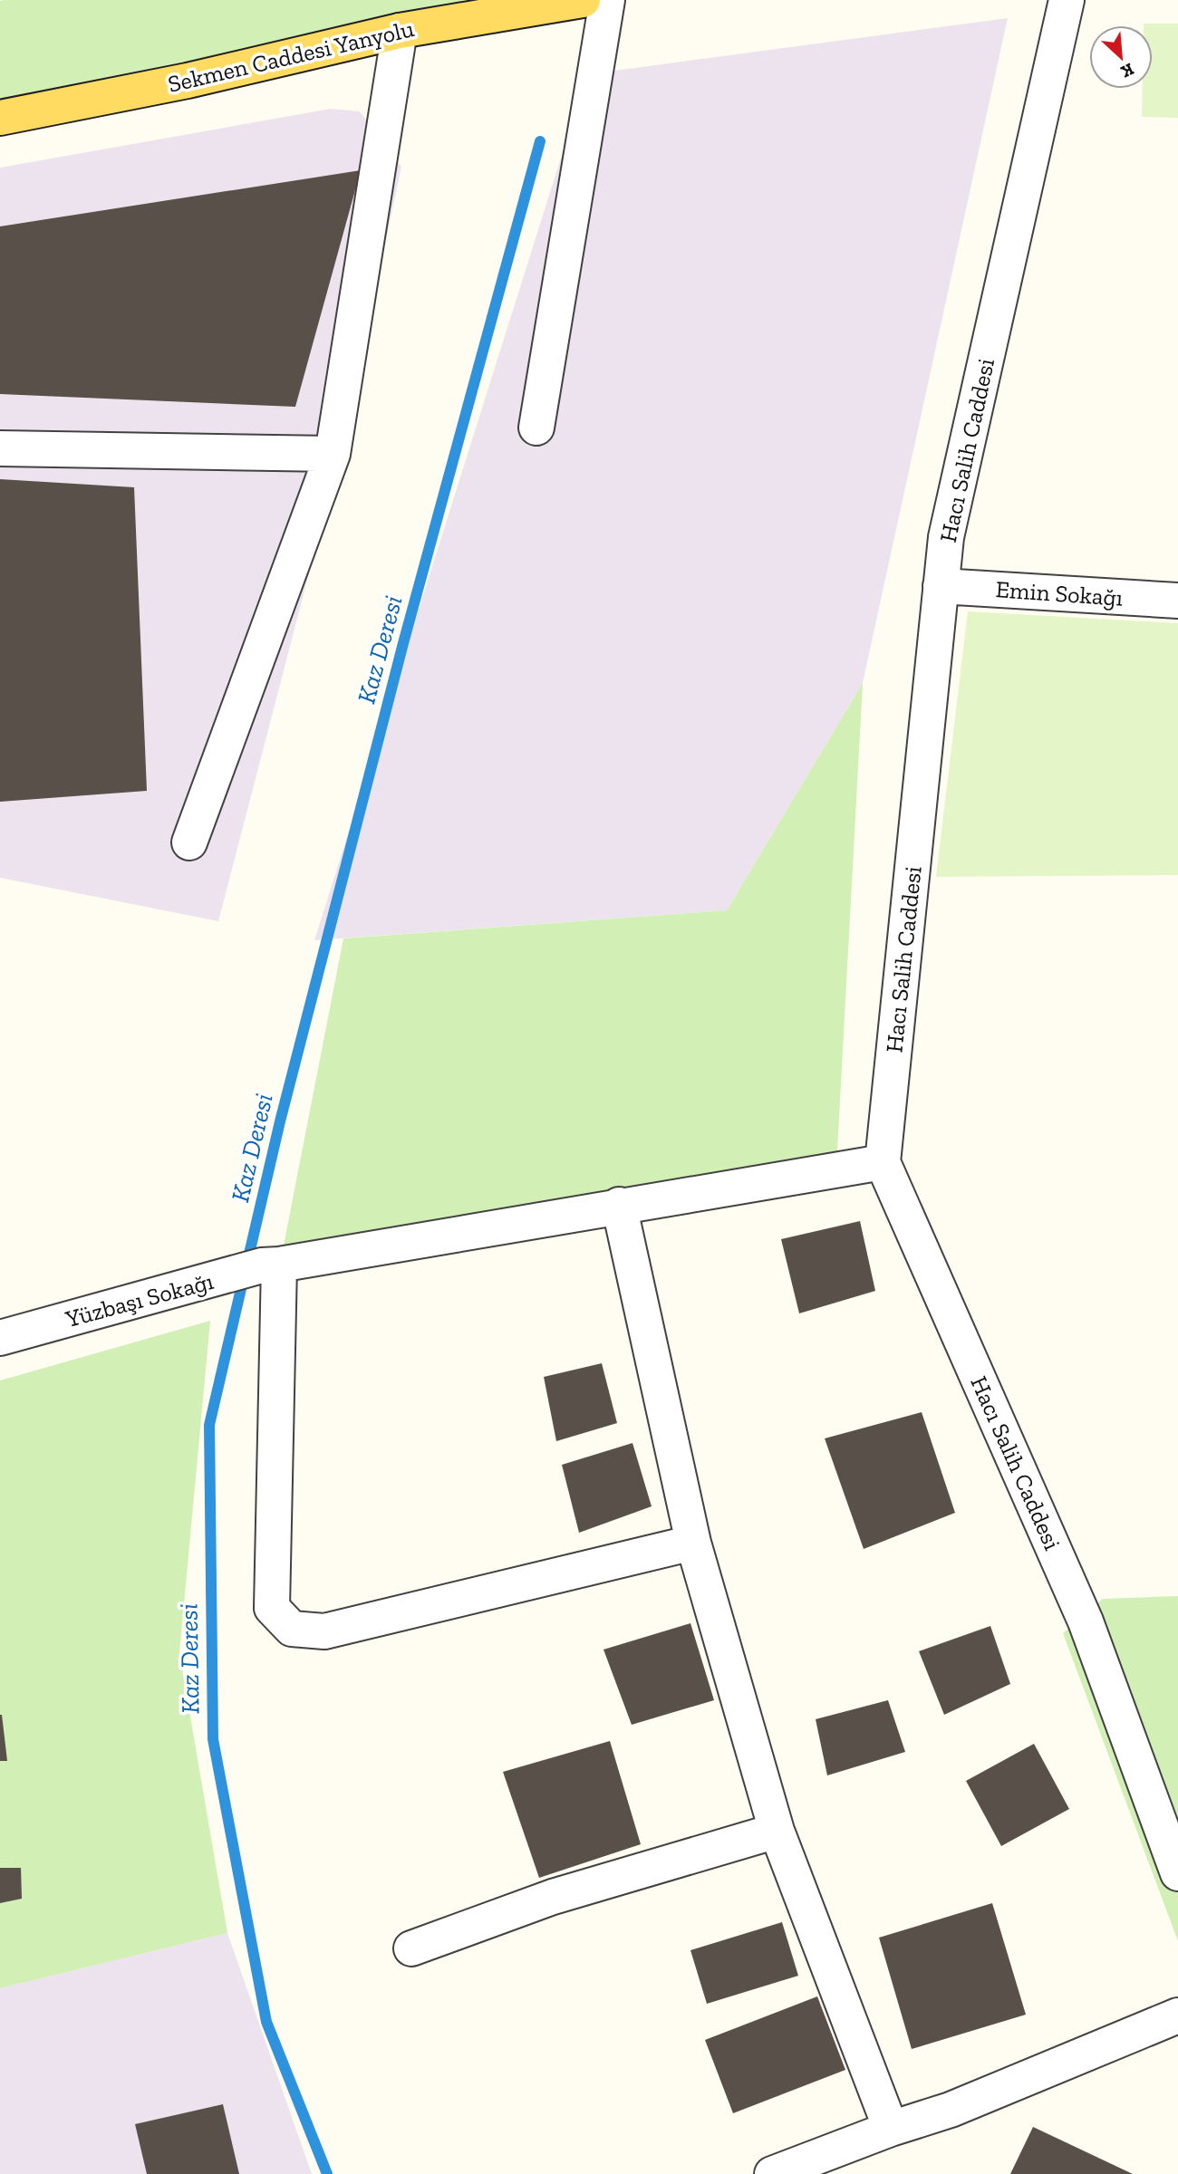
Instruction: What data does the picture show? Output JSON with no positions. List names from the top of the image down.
{
  "streets": {
    "main road": ["Sekmen Caddesi Yanyolu"],
    "street": ["Hacı Salih Caddesi", "Emin Sokağı", "Yüzbaşı Sokağı"]
  },
  "crossings": [
    ["Hacı Salih Caddesi", "Emin Sokağı"],
    ["Hacı Salih Caddesi", "Yüzbaşı Sokağı"]
  ],
  "water": ["Kaz Deresi"],
  "north": "bottom right"
}
